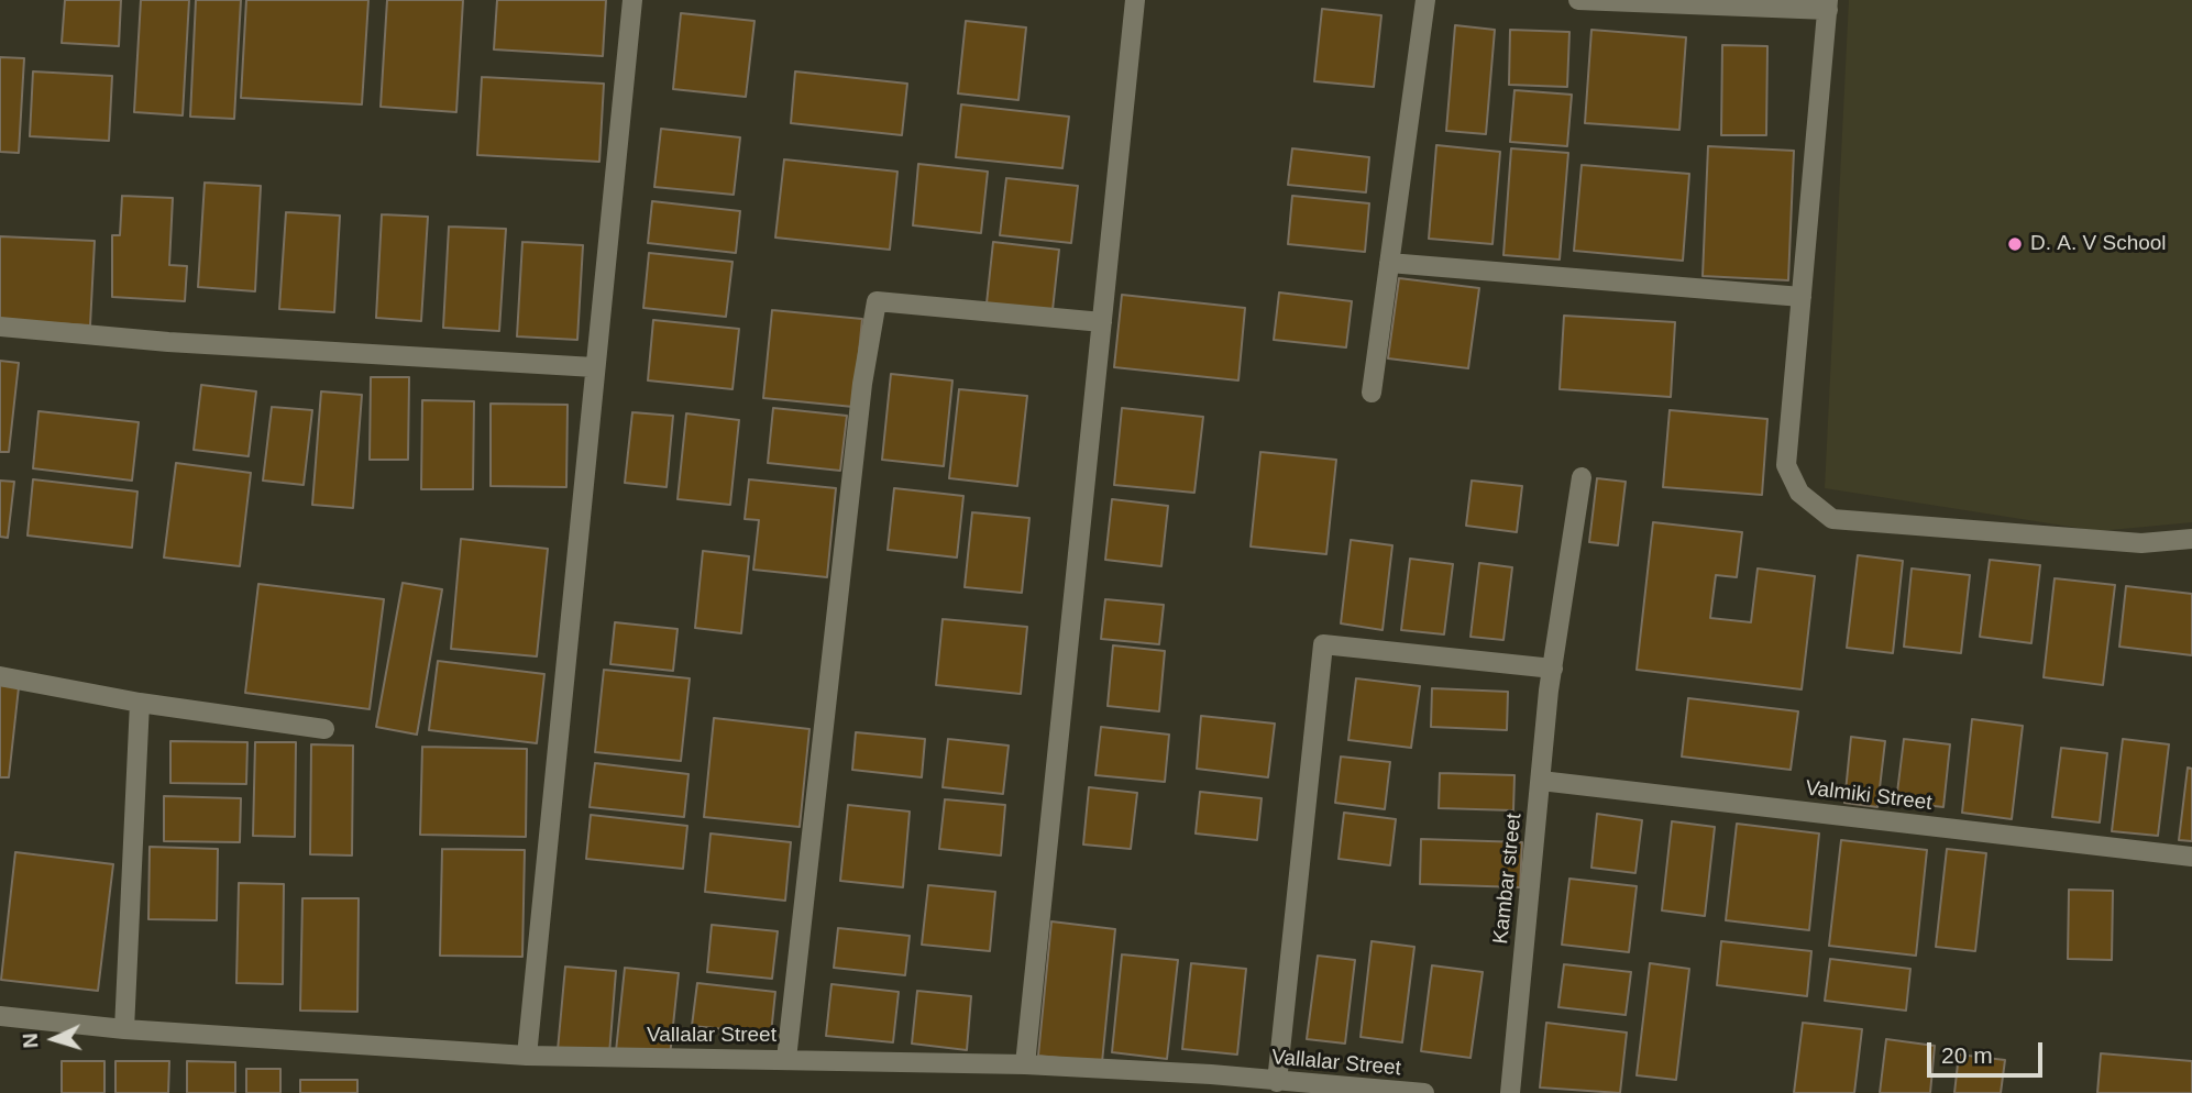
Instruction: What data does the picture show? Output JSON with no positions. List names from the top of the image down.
{
  "streets": {
    "street": ["Valmiki Street", "Kambar street", "Vallalar Street"]
  },
  "crossings": [
    ["Valmiki Street", "Kambar street"]
  ],
  "places": ["D. A. V School"],
  "scale_bar": "20 m",
  "north": "left"
}
